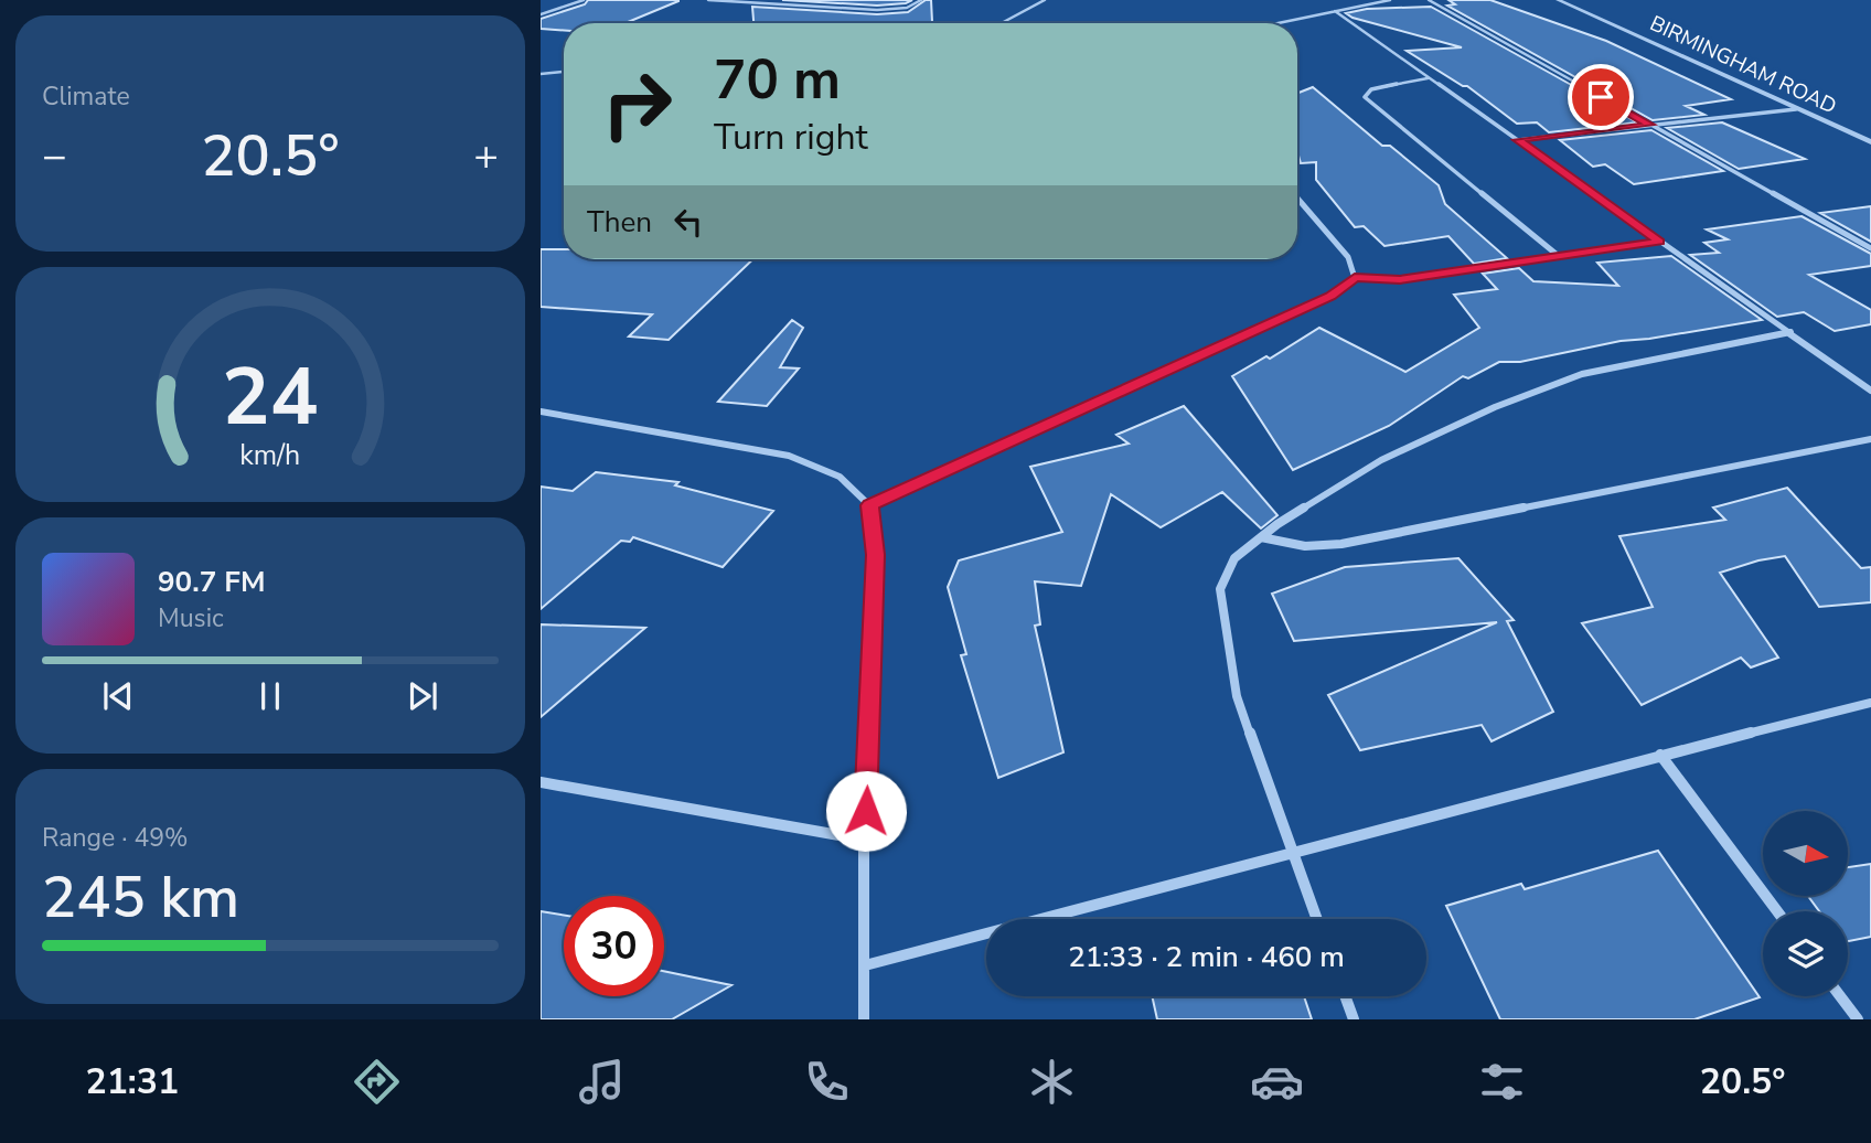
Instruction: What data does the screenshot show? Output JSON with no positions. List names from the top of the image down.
{
  "streets": {
    "street": ["BIRMINGHAM ROAD"]
  },
  "north": "right",
  "page": {
    "tile": [
      "Climate",
      ["Range · 49%", "245 km"]
    ],
    "turn": ["70 m", "Turn right"],
    "heat": ["−", "20.5°", "+"],
    "then": "Then",
    "song": ["90.7 FM", "Music"],
    "limit": "30",
    "trip": "21:33 · 2 min · 460 m",
    "tabs": ["21:31", "20.5°"],
    "gauge": ["24", "km/h"]
  }
}
